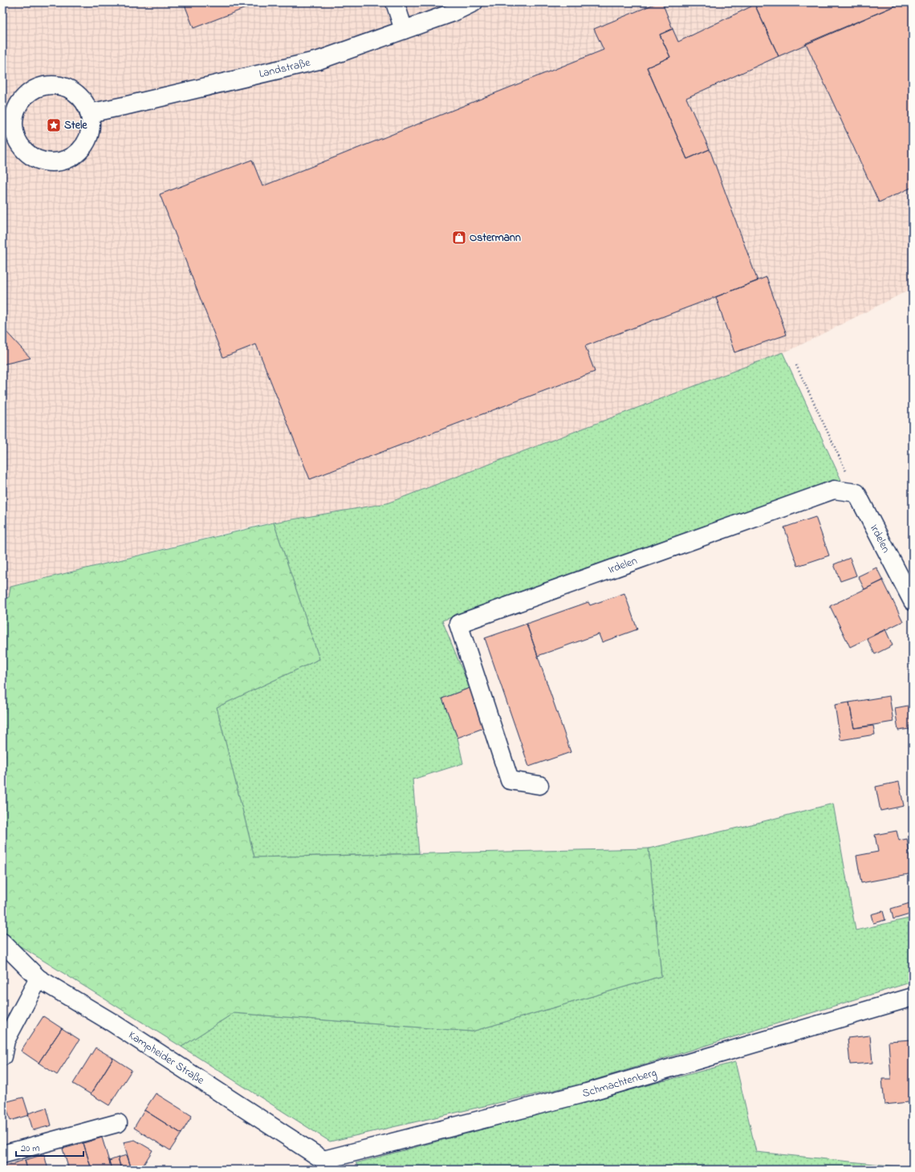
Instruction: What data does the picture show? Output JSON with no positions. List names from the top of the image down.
{
  "streets": {
    "street": [
      "Landstraße",
      "Irdelen",
      "Kampheider Straße",
      "Schmachtenberg"
    ]
  },
  "crossings": [
    ["Kampheider Straße", "Schmachtenberg"]
  ],
  "places": {
    "place": ["Stele"],
    "shop": ["Ostermann"]
  },
  "scale_bar": "20 m"
}
